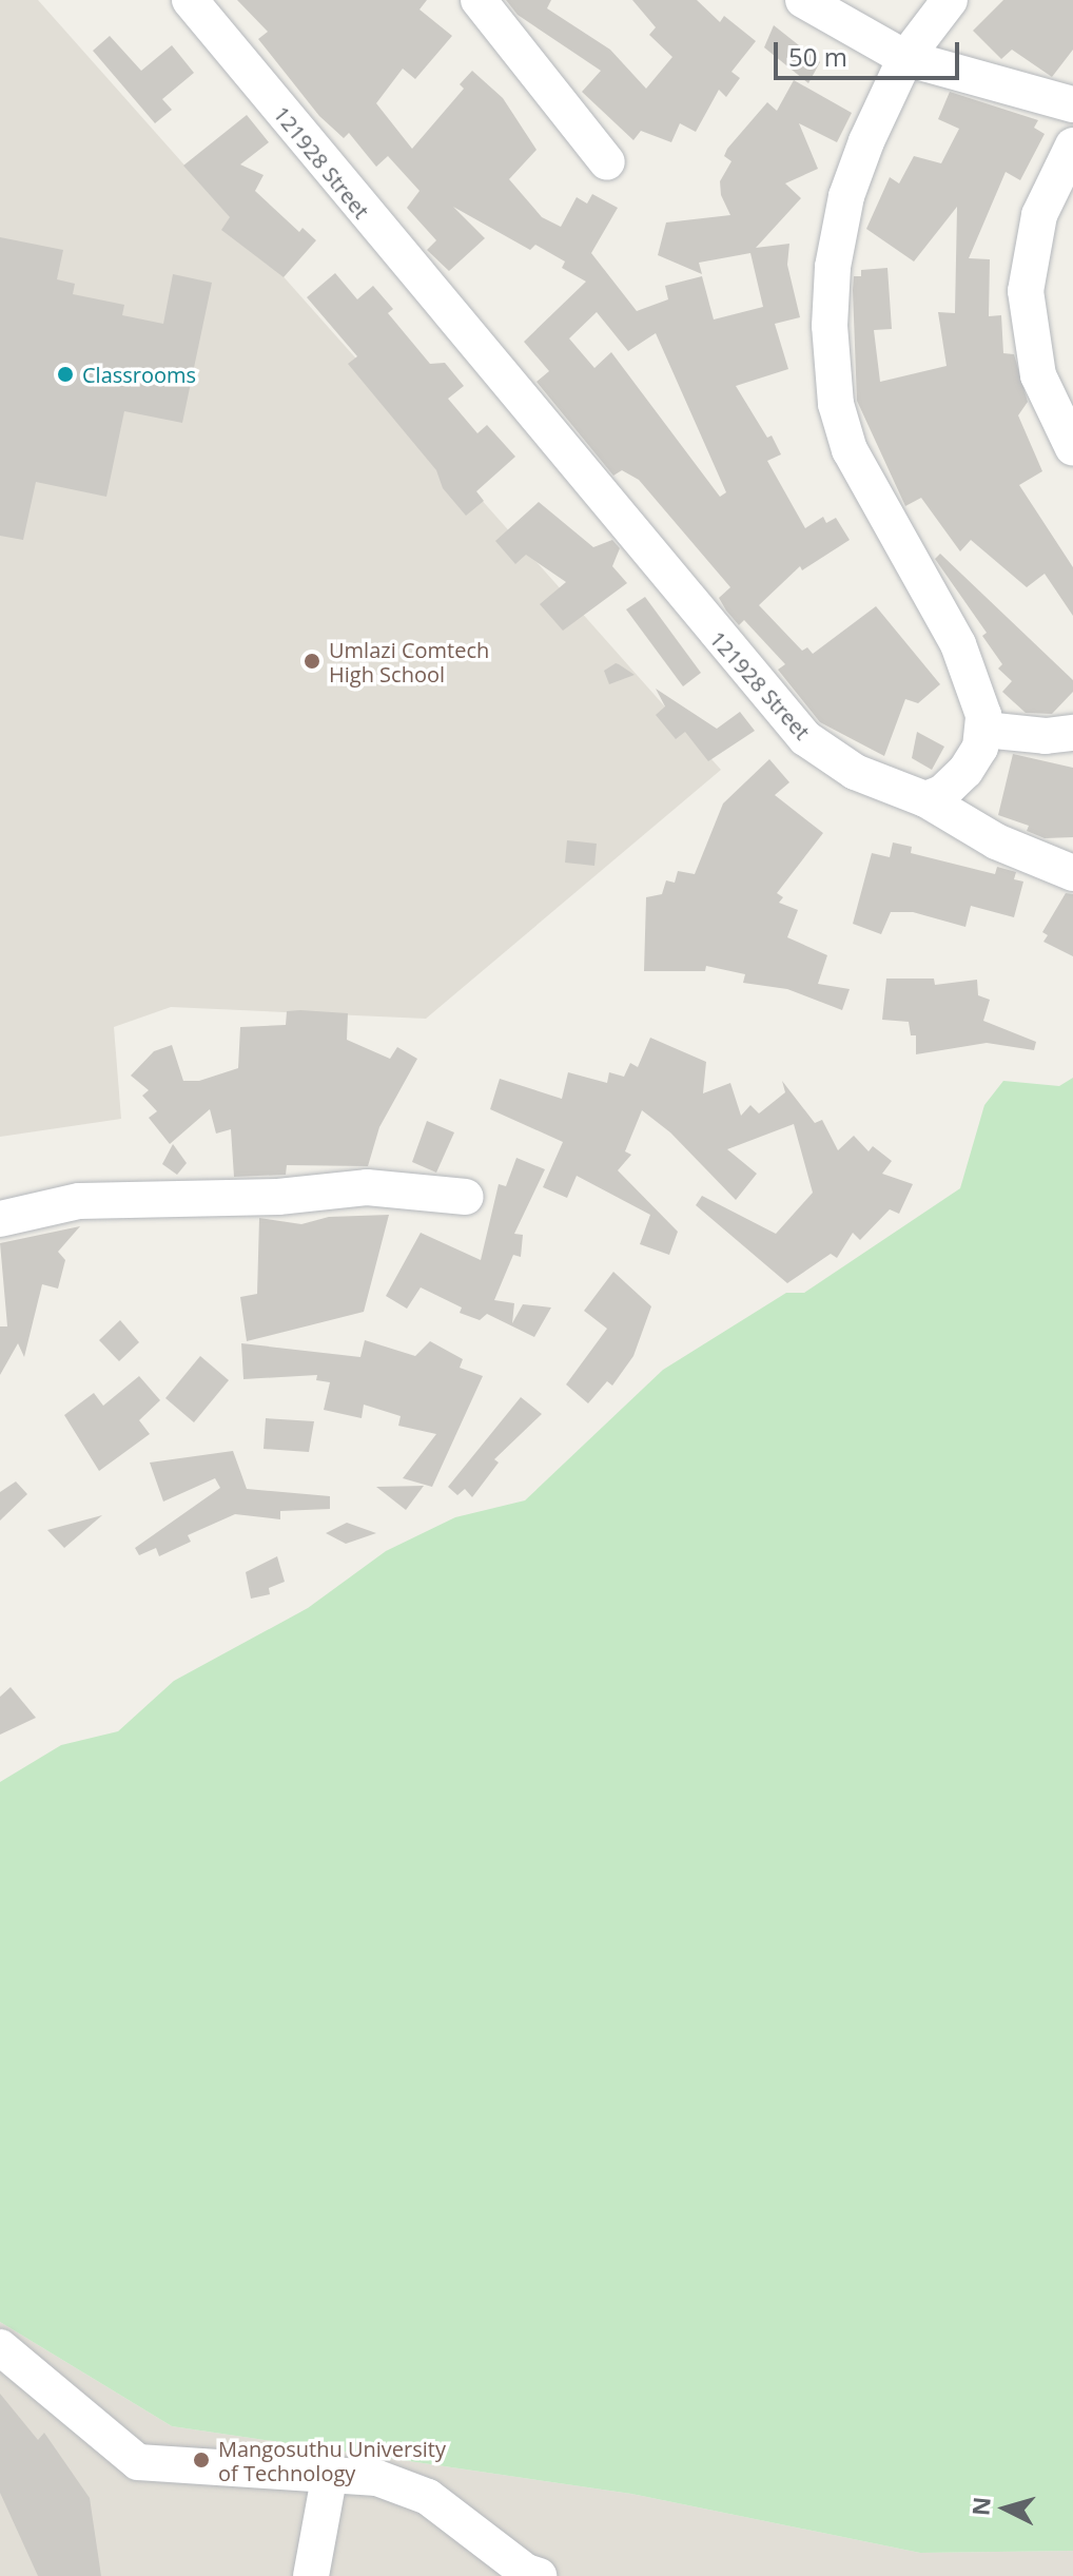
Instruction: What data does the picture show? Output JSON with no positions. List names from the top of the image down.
{
  "streets": {
    "street": ["121928 Street"]
  },
  "places": ["Classrooms", "Umlazi Comtech High School", "Mangosuthu University of Technology"],
  "scale_bar": "50 m",
  "north": "left"
}
